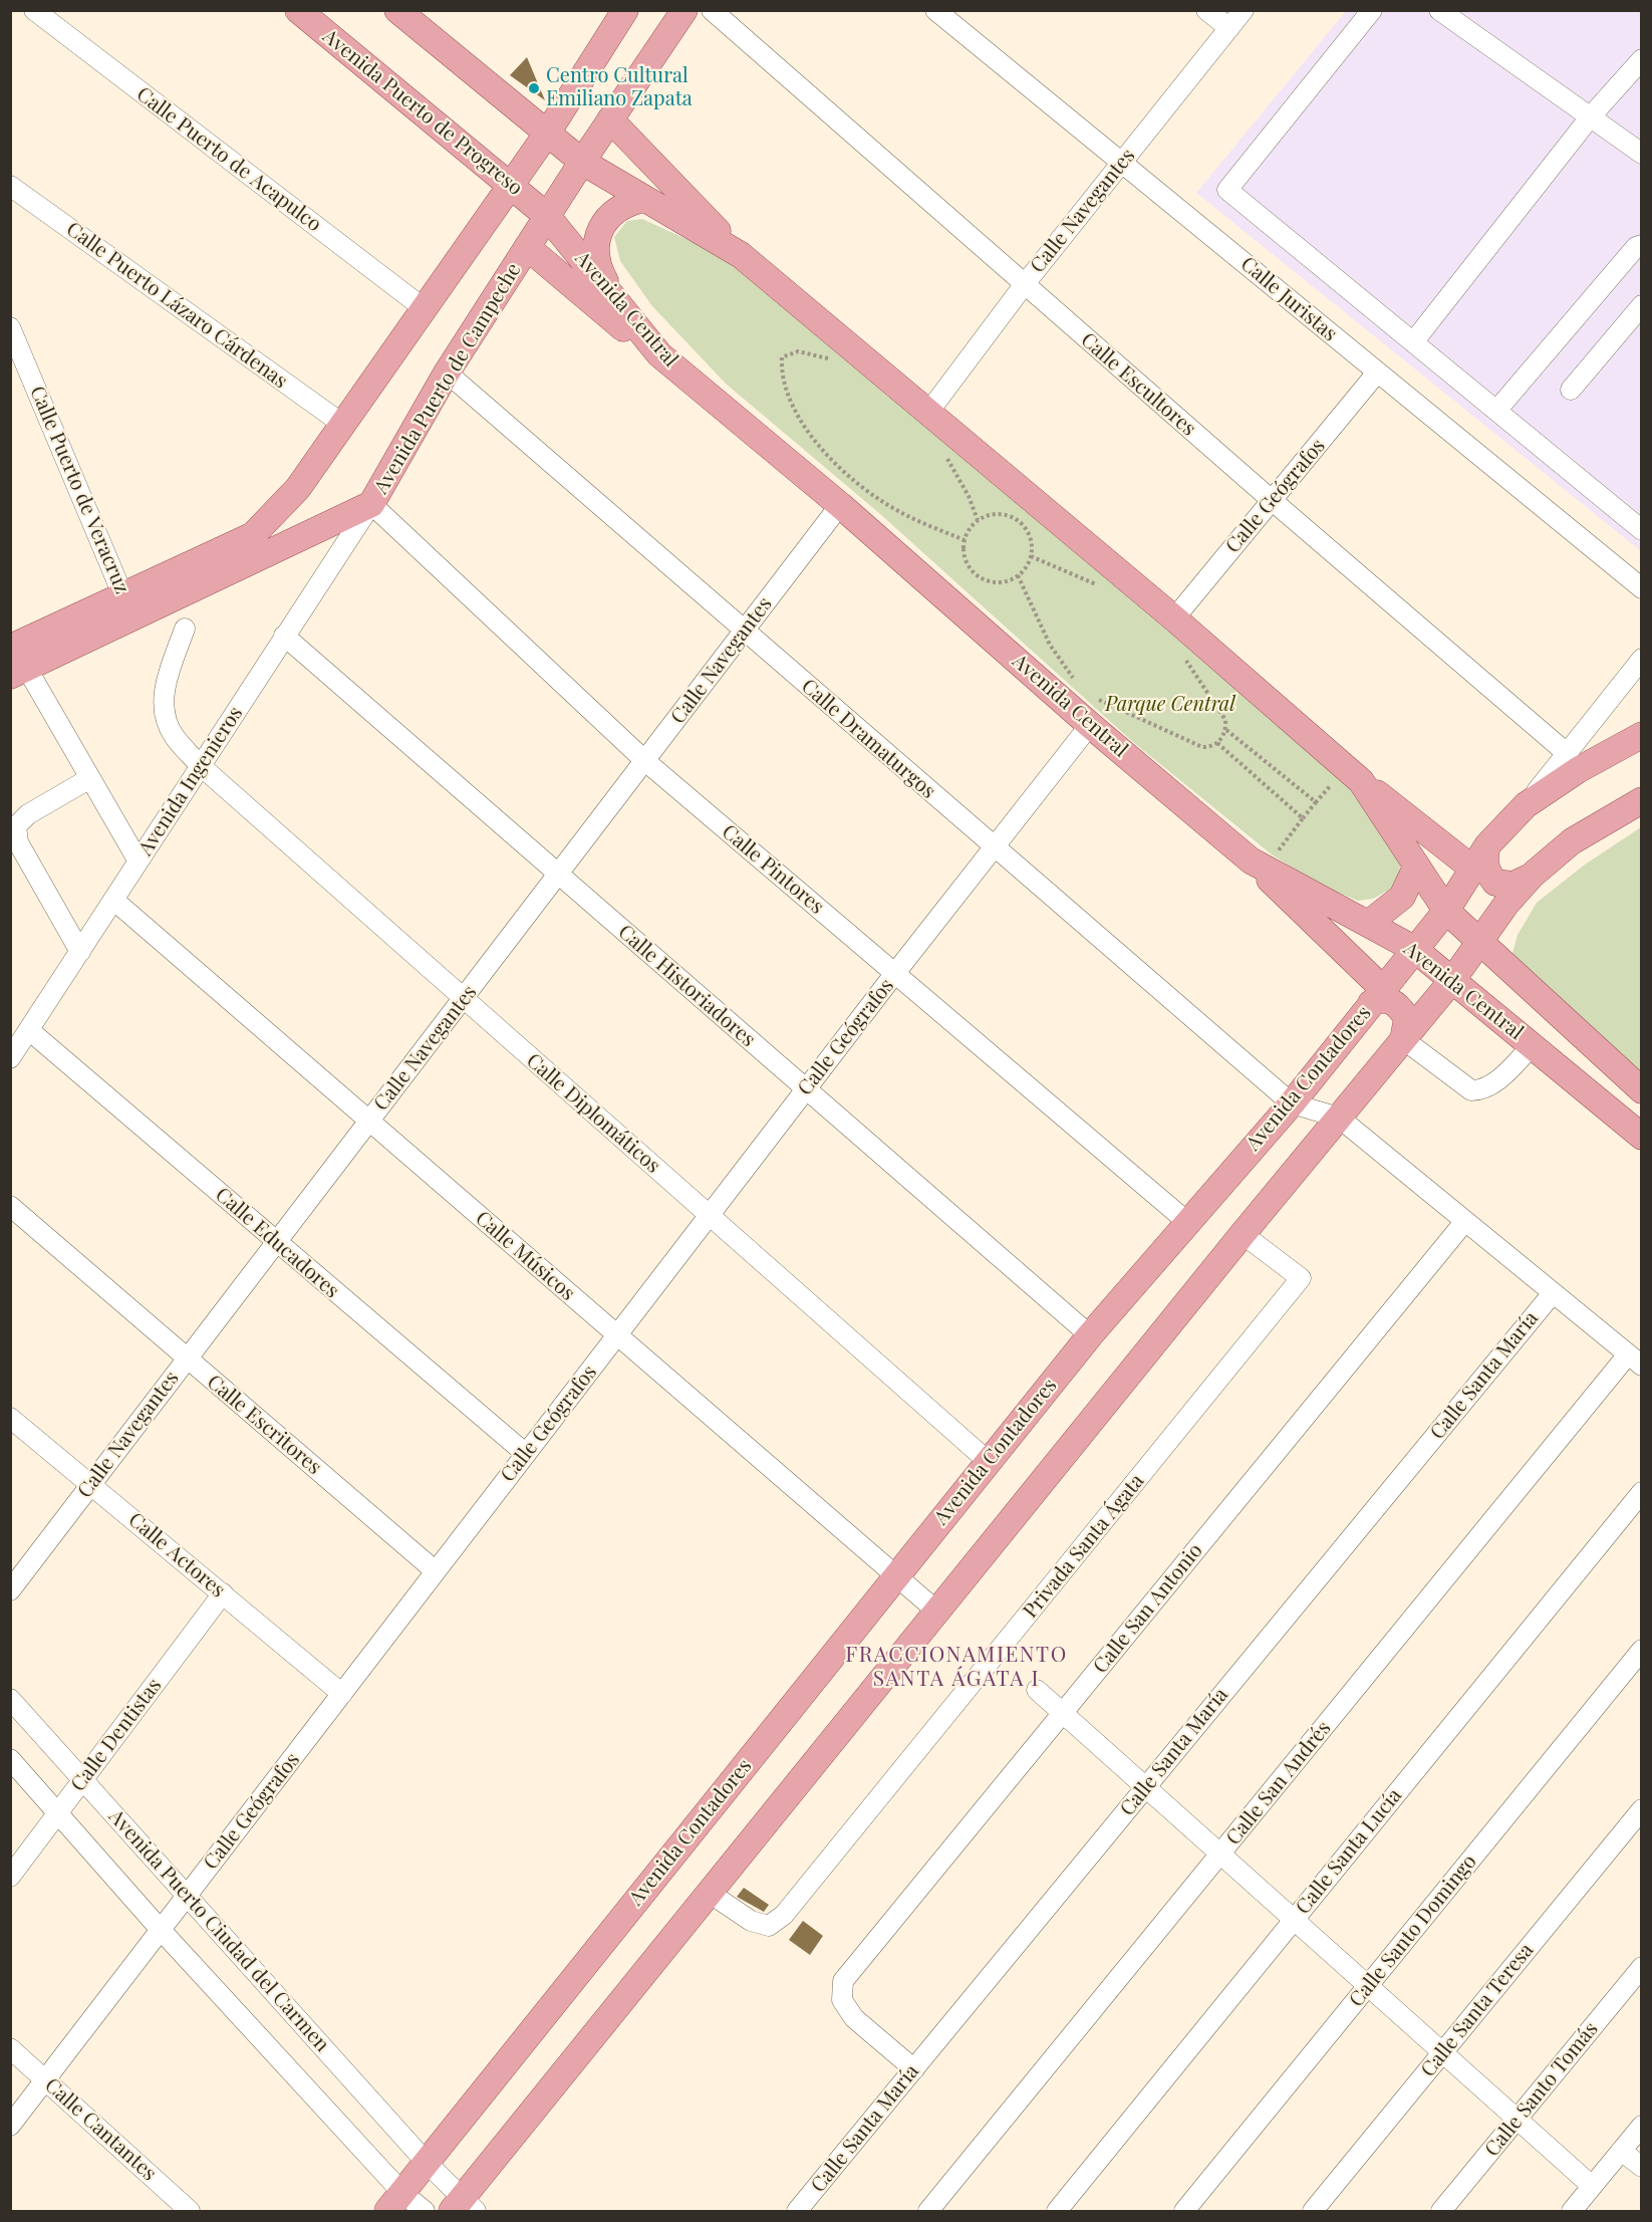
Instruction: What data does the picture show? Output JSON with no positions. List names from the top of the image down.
{
  "streets": {
    "main road": [
      "Avenida Puerto de Progreso",
      "Avenida Central",
      "Avenida Puerto de Campeche",
      "Avenida Contadores"
    ],
    "street": [
      "Calle Puerto de Acapulco",
      "Calle Navegantes",
      "Calle Juristas",
      "Calle Puerto Lázaro Cárdenas",
      "Calle Escultores",
      "Calle Puerto de Veracruz",
      "Calle Geógrafos",
      "Calle Dramaturgos",
      "Avenida Ingenieros",
      "Calle Pintores",
      "Calle Historiadores",
      "Calle Diplomáticos",
      "Calle Educadores",
      "Calle Músicos",
      "Calle Santa María",
      "Calle Escritores",
      "Privada Santa Ágata",
      "Calle Actores",
      "Calle San Antonio",
      "Calle Dentistas",
      "Calle San Andrés",
      "Calle Santa Lucía",
      "Avenida Puerto Ciudad del Carmen",
      "Calle Santo Domingo",
      "Calle Santa Teresa",
      "Calle Santo Tomás",
      "Calle Cantantes"
    ]
  },
  "crossings": [
    ["Avenida Puerto de Progreso", "Avenida Central"],
    ["Avenida Puerto de Progreso", "Avenida Puerto de Campeche"],
    ["Calle Navegantes", "Calle Juristas"],
    ["Calle Navegantes", "Avenida Central"],
    ["Calle Navegantes", "Calle Escultores"],
    ["Calle Navegantes", "Calle Dramaturgos"],
    ["Calle Navegantes", "Calle Pintores"],
    ["Calle Navegantes", "Calle Historiadores"],
    ["Calle Navegantes", "Calle Diplomáticos"],
    ["Calle Navegantes", "Calle Educadores"],
    ["Calle Navegantes", "Calle Músicos"],
    ["Calle Navegantes", "Calle Escritores"],
    ["Calle Navegantes", "Calle Actores"],
    ["Calle Juristas", "Calle Geógrafos"],
    ["Avenida Central", "Avenida Puerto de Campeche"],
    ["Avenida Central", "Calle Geógrafos"],
    ["Avenida Central", "Avenida Contadores"],
    ["Avenida Puerto de Campeche", "Calle Puerto de Veracruz"],
    ["Avenida Puerto de Campeche", "Calle Dramaturgos"],
    ["Avenida Puerto de Campeche", "Avenida Ingenieros"],
    ["Avenida Puerto de Campeche", "Calle Pintores"],
    ["Calle Escultores", "Calle Geógrafos"],
    ["Calle Geógrafos", "Calle Dramaturgos"],
    ["Calle Geógrafos", "Calle Pintores"],
    ["Calle Geógrafos", "Calle Historiadores"],
    ["Calle Geógrafos", "Calle Diplomáticos"],
    ["Calle Geógrafos", "Calle Educadores"],
    ["Calle Geógrafos", "Calle Músicos"],
    ["Calle Geógrafos", "Calle Escritores"],
    ["Calle Geógrafos", "Calle Actores"],
    ["Calle Geógrafos", "Avenida Puerto Ciudad del Carmen"],
    ["Calle Geógrafos", "Calle Cantantes"],
    ["Calle Dramaturgos", "Avenida Contadores"],
    ["Avenida Ingenieros", "Calle Pintores"],
    ["Avenida Ingenieros", "Calle Historiadores"],
    ["Avenida Ingenieros", "Calle Diplomáticos"],
    ["Avenida Ingenieros", "Calle Educadores"],
    ["Avenida Ingenieros", "Calle Músicos"],
    ["Calle Pintores", "Avenida Contadores"],
    ["Calle Historiadores", "Avenida Contadores"],
    ["Avenida Contadores", "Calle Diplomáticos"],
    ["Avenida Contadores", "Calle Músicos"],
    ["Avenida Contadores", "Avenida Puerto Ciudad del Carmen"],
    ["Calle Santa María", "Calle San Antonio"],
    ["Calle Actores", "Calle Dentistas"],
    ["Calle Dentistas", "Avenida Puerto Ciudad del Carmen"]
  ],
  "districts": ["FRACCIONAMIENTO SANTA ÁGATA I"],
  "parks": ["Parque Central"],
  "places": ["Centro Cultural Emiliano Zapata"]
}
